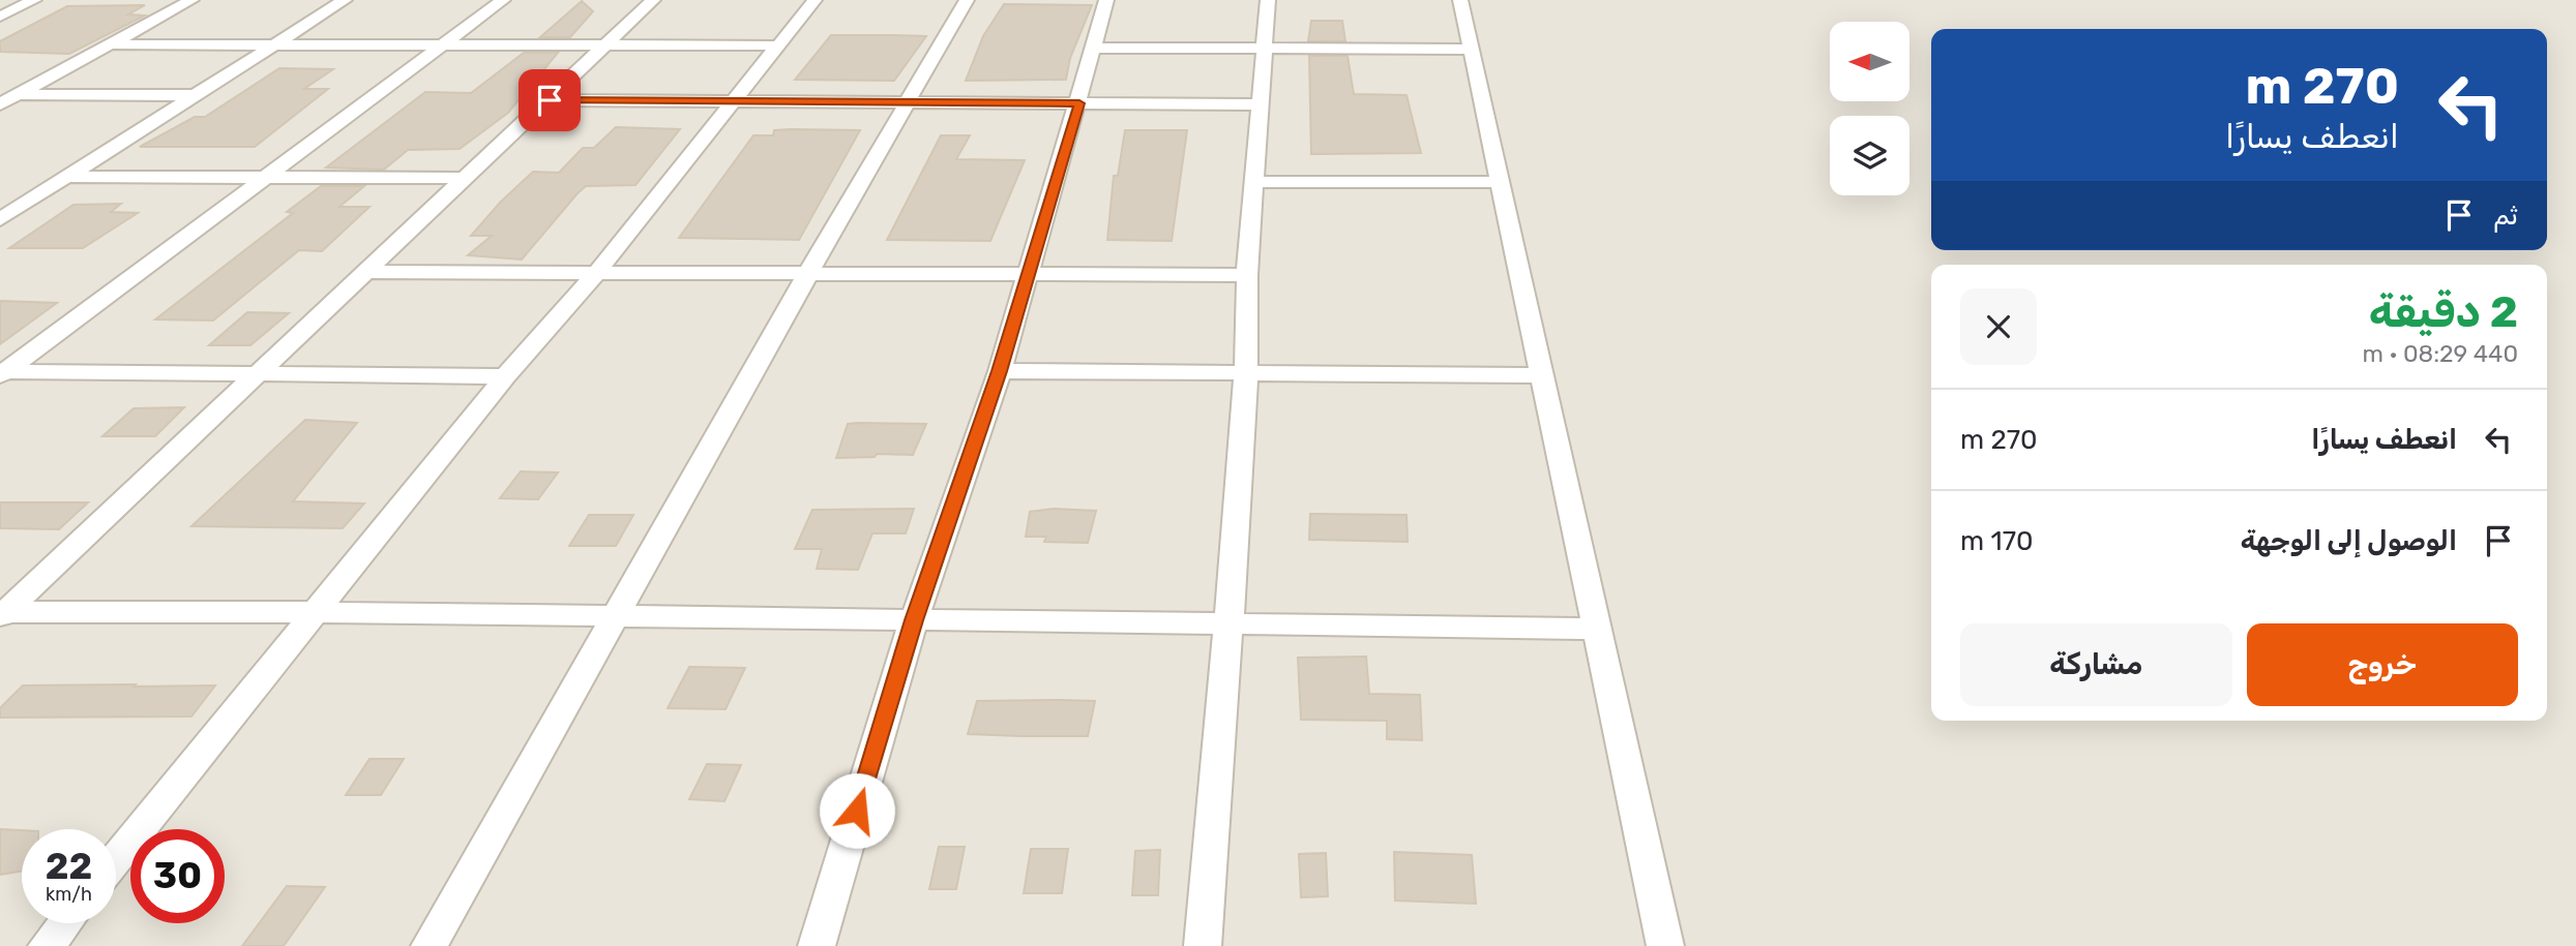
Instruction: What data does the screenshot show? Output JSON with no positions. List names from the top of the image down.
{
  "north": "left",
  "page": {
    "turn": ["270 m", "انعطف يسارًا"],
    "then": "ثم",
    "heading": ["2 دقيقة", "440 m · 08:29"],
    "list": [
      {
        "name": "انعطف يسارًا",
        "value": "270 m"
      },
      {
        "name": "الوصول إلى الوجهة",
        "value": "170 m"
      }
    ],
    "buttons": ["خروج", "مشاركة"],
    "speed": "22 km/h",
    "limit": "30"
  }
}
